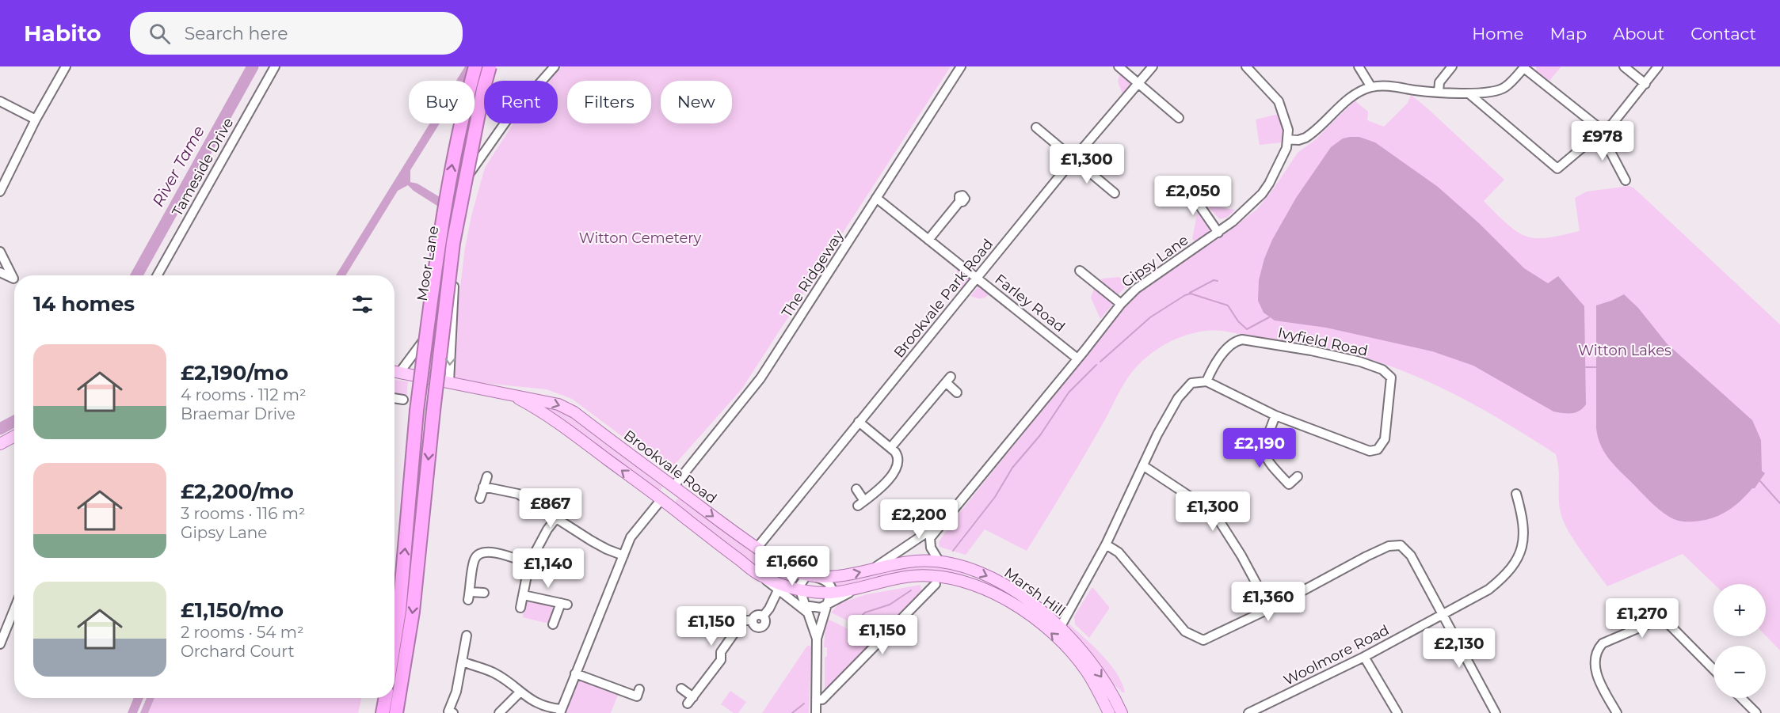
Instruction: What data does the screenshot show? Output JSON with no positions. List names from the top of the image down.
{
  "streets": {
    "main road": ["Brookvale Road", "Marsh Hill"],
    "street": [
      "Tameside Drive",
      "Gipsy Lane",
      "Moor Lane",
      "The Ridgeway",
      "Brookvale Park Road",
      "Farley Road",
      "Ivyfield Road",
      "Woolmore Road"
    ]
  },
  "crossings": [
    ["Gipsy Lane", "Farley Road"],
    ["Gipsy Lane", "Marsh Hill"],
    ["Moor Lane", "Brookvale Road"],
    ["The Ridgeway", "Farley Road"],
    ["The Ridgeway", "Brookvale Road"],
    ["Brookvale Park Road", "Farley Road"],
    ["Brookvale Park Road", "Brookvale Road"],
    ["Brookvale Road", "Marsh Hill"]
  ],
  "water": ["River Tame"],
  "parks": ["Witton Cemetery", "Witton Lakes"],
  "page": {
    "header": "Habito",
    "search": "Search here",
    "nav": [
      "Home",
      "Map",
      "About",
      "Contact"
    ],
    "chip": [
      "Buy",
      "Rent",
      "Filters",
      "New"
    ],
    "price": [
      "£978",
      "£1,300",
      "£2,050",
      "£2,190",
      "£867",
      "£1,300",
      "£2,200",
      "£1,660",
      "£1,140",
      "£1,360",
      "£1,270",
      "£1,150",
      "£1,150",
      "£2,130"
    ],
    "heading": "14 homes",
    "list": [
      {
        "name": "£2,190/mo",
        "note": "4 rooms · 112 m² · Braemar Drive"
      },
      {
        "name": "£2,200/mo",
        "note": "3 rooms · 116 m² · Gipsy Lane"
      },
      {
        "name": "£1,150/mo",
        "note": "2 rooms · 54 m² · Orchard Court"
      }
    ],
    "map_buttons": ["+", "−"]
  }
}
